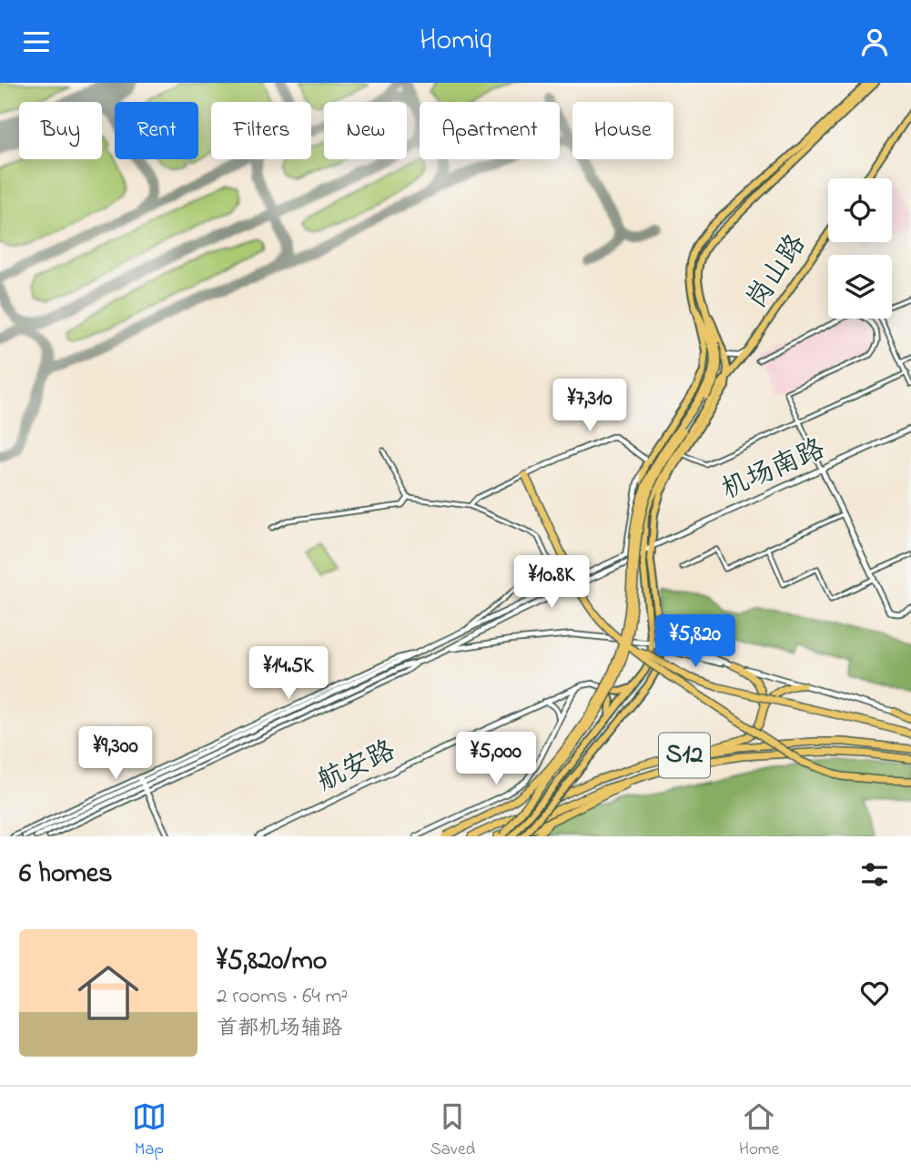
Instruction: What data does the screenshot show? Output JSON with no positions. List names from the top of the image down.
{
  "streets": {
    "highway": ["S12"],
    "main road": ["岗山路"],
    "street": ["机场南路", "航安路"]
  },
  "page": {
    "header": "Homiq",
    "chip": [
      "Buy",
      "Rent",
      "Filters",
      "New",
      "Apartment",
      "House"
    ],
    "price": [
      "¥7,310",
      "¥10.8K",
      "¥5,820",
      "¥14.5K",
      "¥9,300",
      "¥5,000"
    ],
    "heading": "6 homes",
    "list": [
      {
        "name": "¥5,820/mo",
        "note": "2 rooms · 64 m² · 首都机场辅路"
      }
    ],
    "tabs": ["Map", "Saved", "Home"]
  }
}
